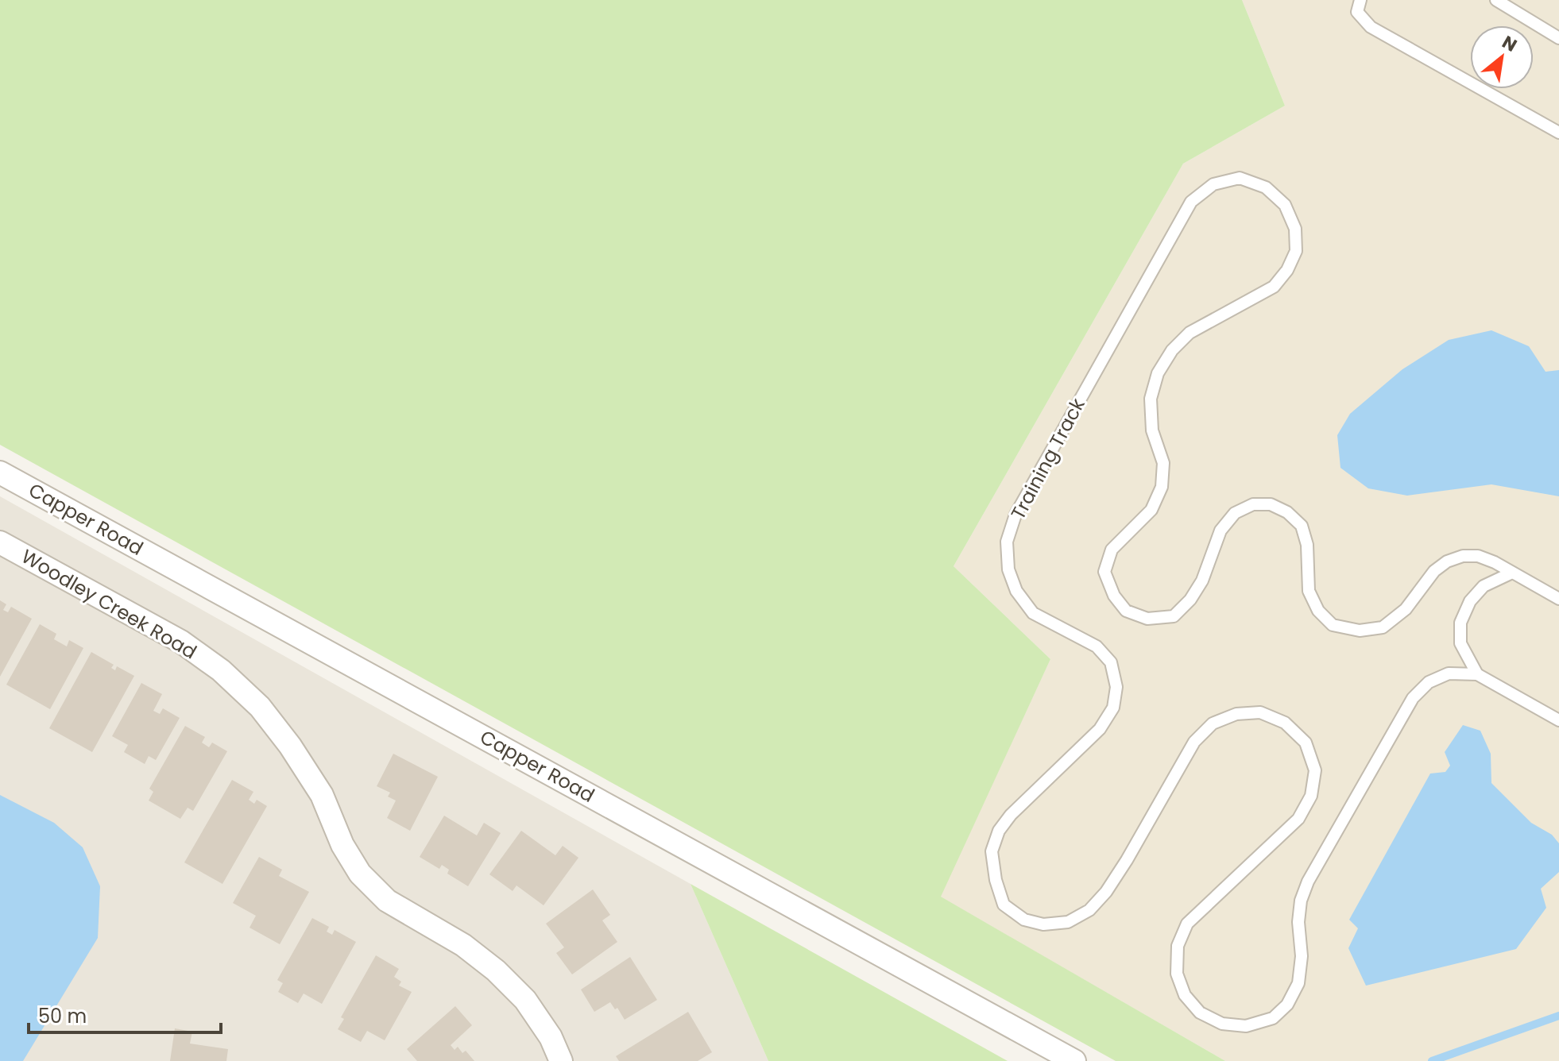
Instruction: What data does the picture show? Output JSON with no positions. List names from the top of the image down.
{
  "streets": {
    "street": ["Capper Road", "Woodley Creek Road"],
    "lane": ["Training Track"]
  },
  "scale_bar": "50 m",
  "north": "top right"
}
